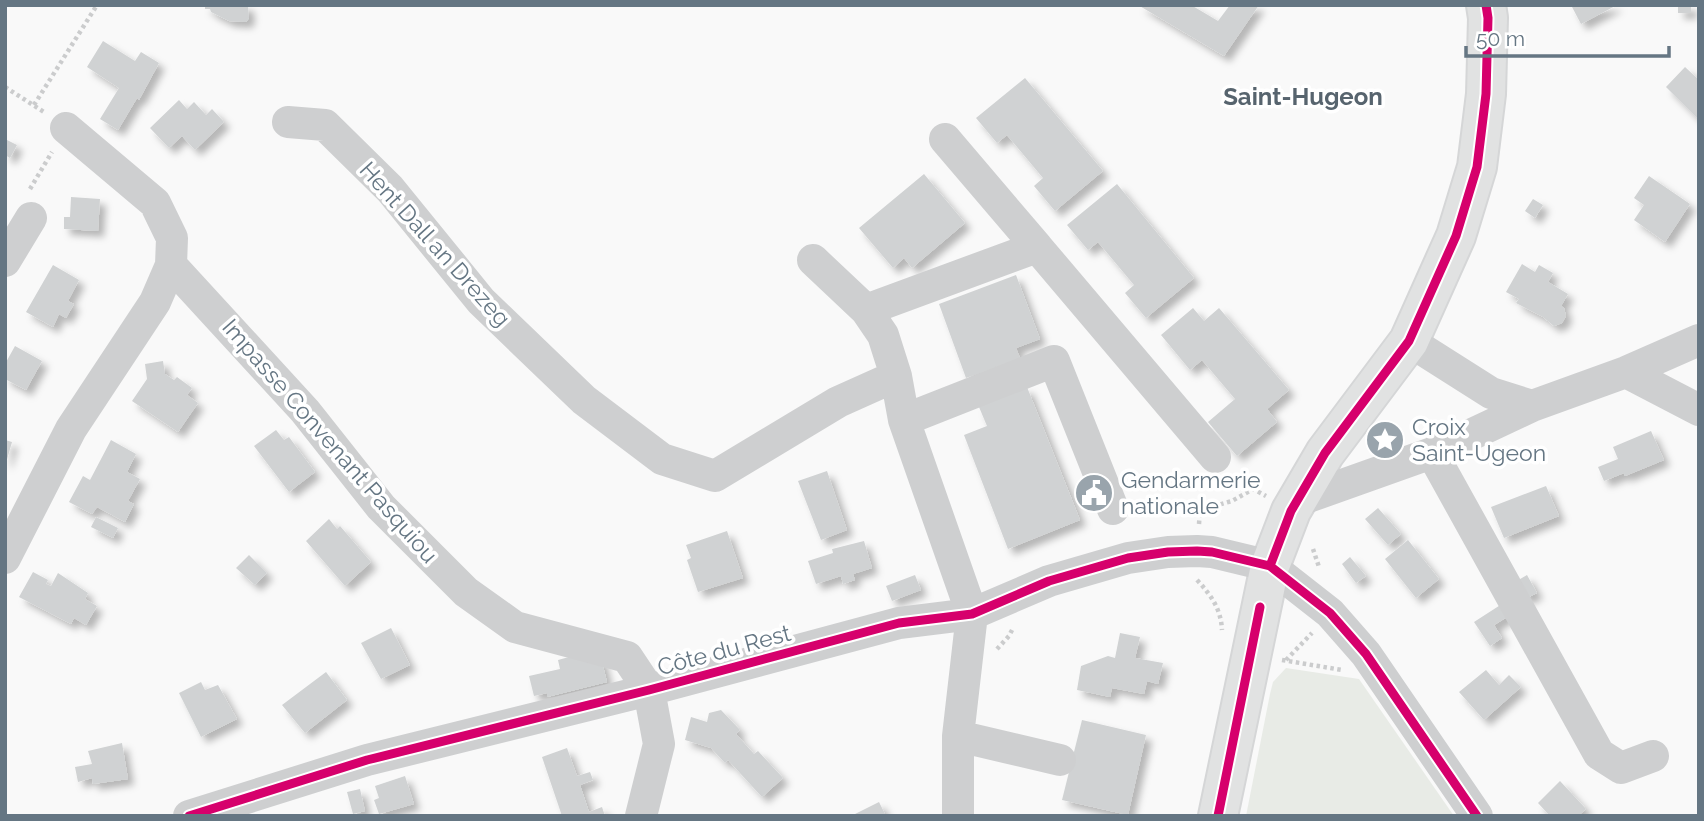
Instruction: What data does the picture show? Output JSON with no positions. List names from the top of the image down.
{
  "streets": {
    "street": ["Hent Dall an Drezeg", "Impasse Convenant Pasquiou", "Côte du Rest"]
  },
  "crossings": [
    ["Impasse Convenant Pasquiou", "Côte du Rest"]
  ],
  "districts": ["Saint-Hugeon"],
  "places": {
    "place": ["Croix Saint-Ugeon"],
    "public building": ["Gendarmerie nationale"]
  },
  "scale_bar": "50 m"
}
